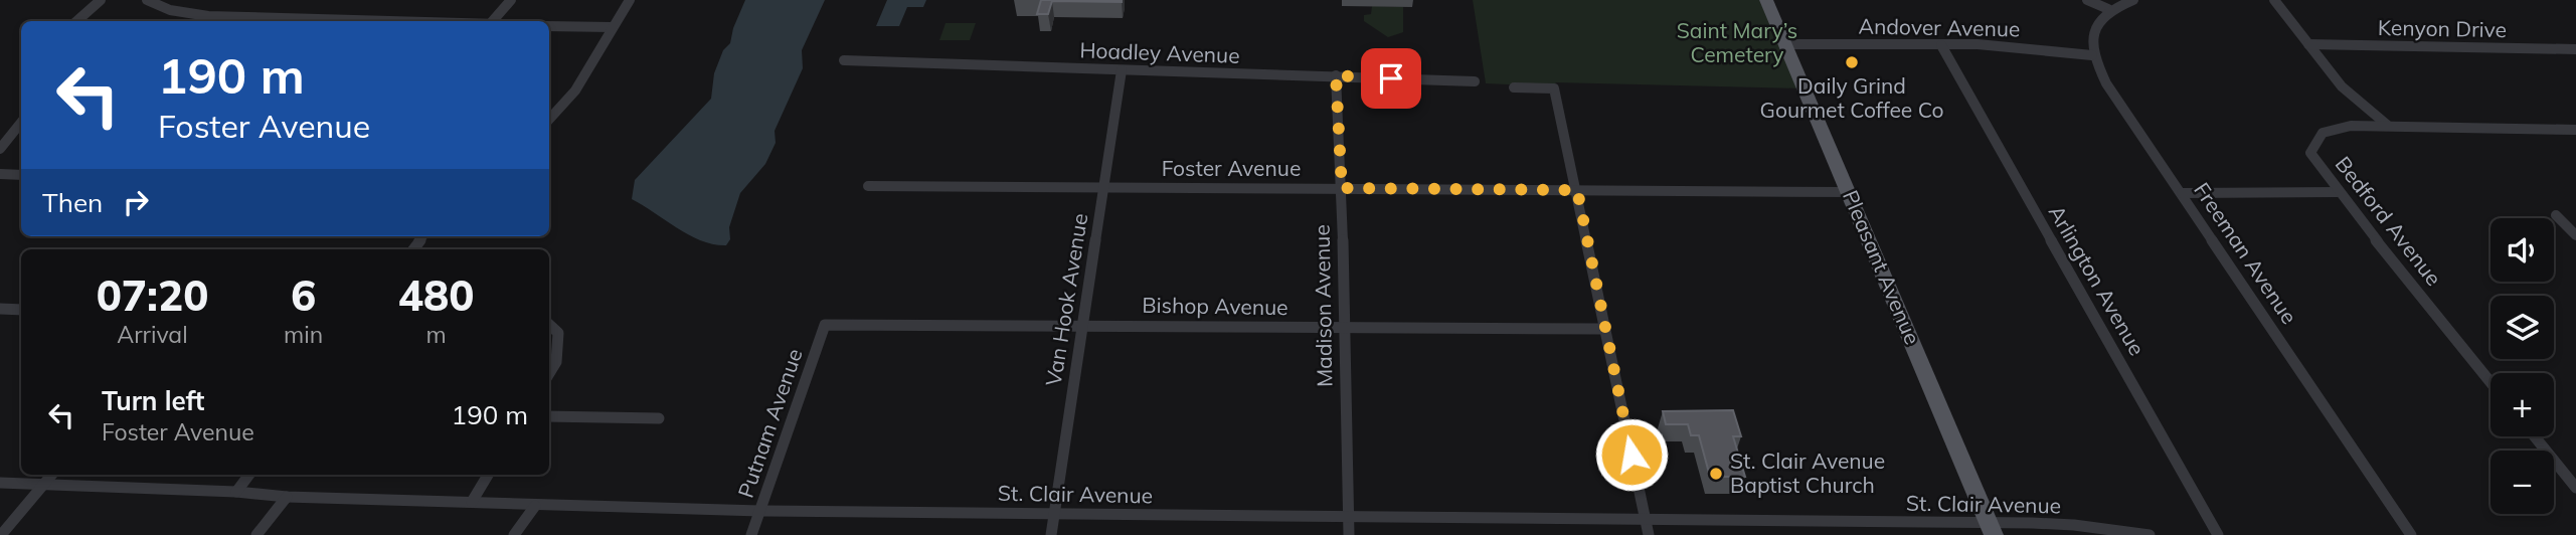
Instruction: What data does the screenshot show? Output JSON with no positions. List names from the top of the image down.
{
  "streets": {
    "main road": ["Pleasant Avenue"],
    "street": [
      "Andover Avenue",
      "Kenyon Drive",
      "Hoadley Avenue",
      "Foster Avenue",
      "Bedford Avenue",
      "Freeman Avenue",
      "Arlington Avenue",
      "Van Hook Avenue",
      "Madison Avenue",
      "Bishop Avenue",
      "Putnam Avenue",
      "St. Clair Avenue"
    ]
  },
  "crossings": [
    ["Andover Avenue", "Freeman Avenue"],
    ["Andover Avenue", "Pleasant Avenue"],
    ["Andover Avenue", "Arlington Avenue"],
    ["Hoadley Avenue", "Van Hook Avenue"],
    ["Hoadley Avenue", "Madison Avenue"],
    ["Foster Avenue", "Pleasant Avenue"],
    ["Foster Avenue", "Van Hook Avenue"],
    ["Foster Avenue", "Madison Avenue"],
    ["Pleasant Avenue", "St. Clair Avenue"],
    ["Van Hook Avenue", "Bishop Avenue"],
    ["Van Hook Avenue", "St. Clair Avenue"],
    ["Madison Avenue", "Bishop Avenue"],
    ["Madison Avenue", "St. Clair Avenue"],
    ["Bishop Avenue", "Putnam Avenue"],
    ["Putnam Avenue", "St. Clair Avenue"]
  ],
  "parks": ["Saint Mary’s Cemetery"],
  "places": ["Daily Grind Gourmet Coffee Co", "St. Clair Avenue Baptist Church"],
  "page": {
    "turn": ["190 m", "Foster Avenue"],
    "then": "Then",
    "map_buttons": ["+", "−"],
    "eta": [
      "07:20",
      "Arrival",
      "6",
      "min",
      "480",
      "m"
    ],
    "list": [
      {
        "name": "Turn left",
        "note": "Foster Avenue",
        "value": "190 m"
      }
    ]
  }
}
